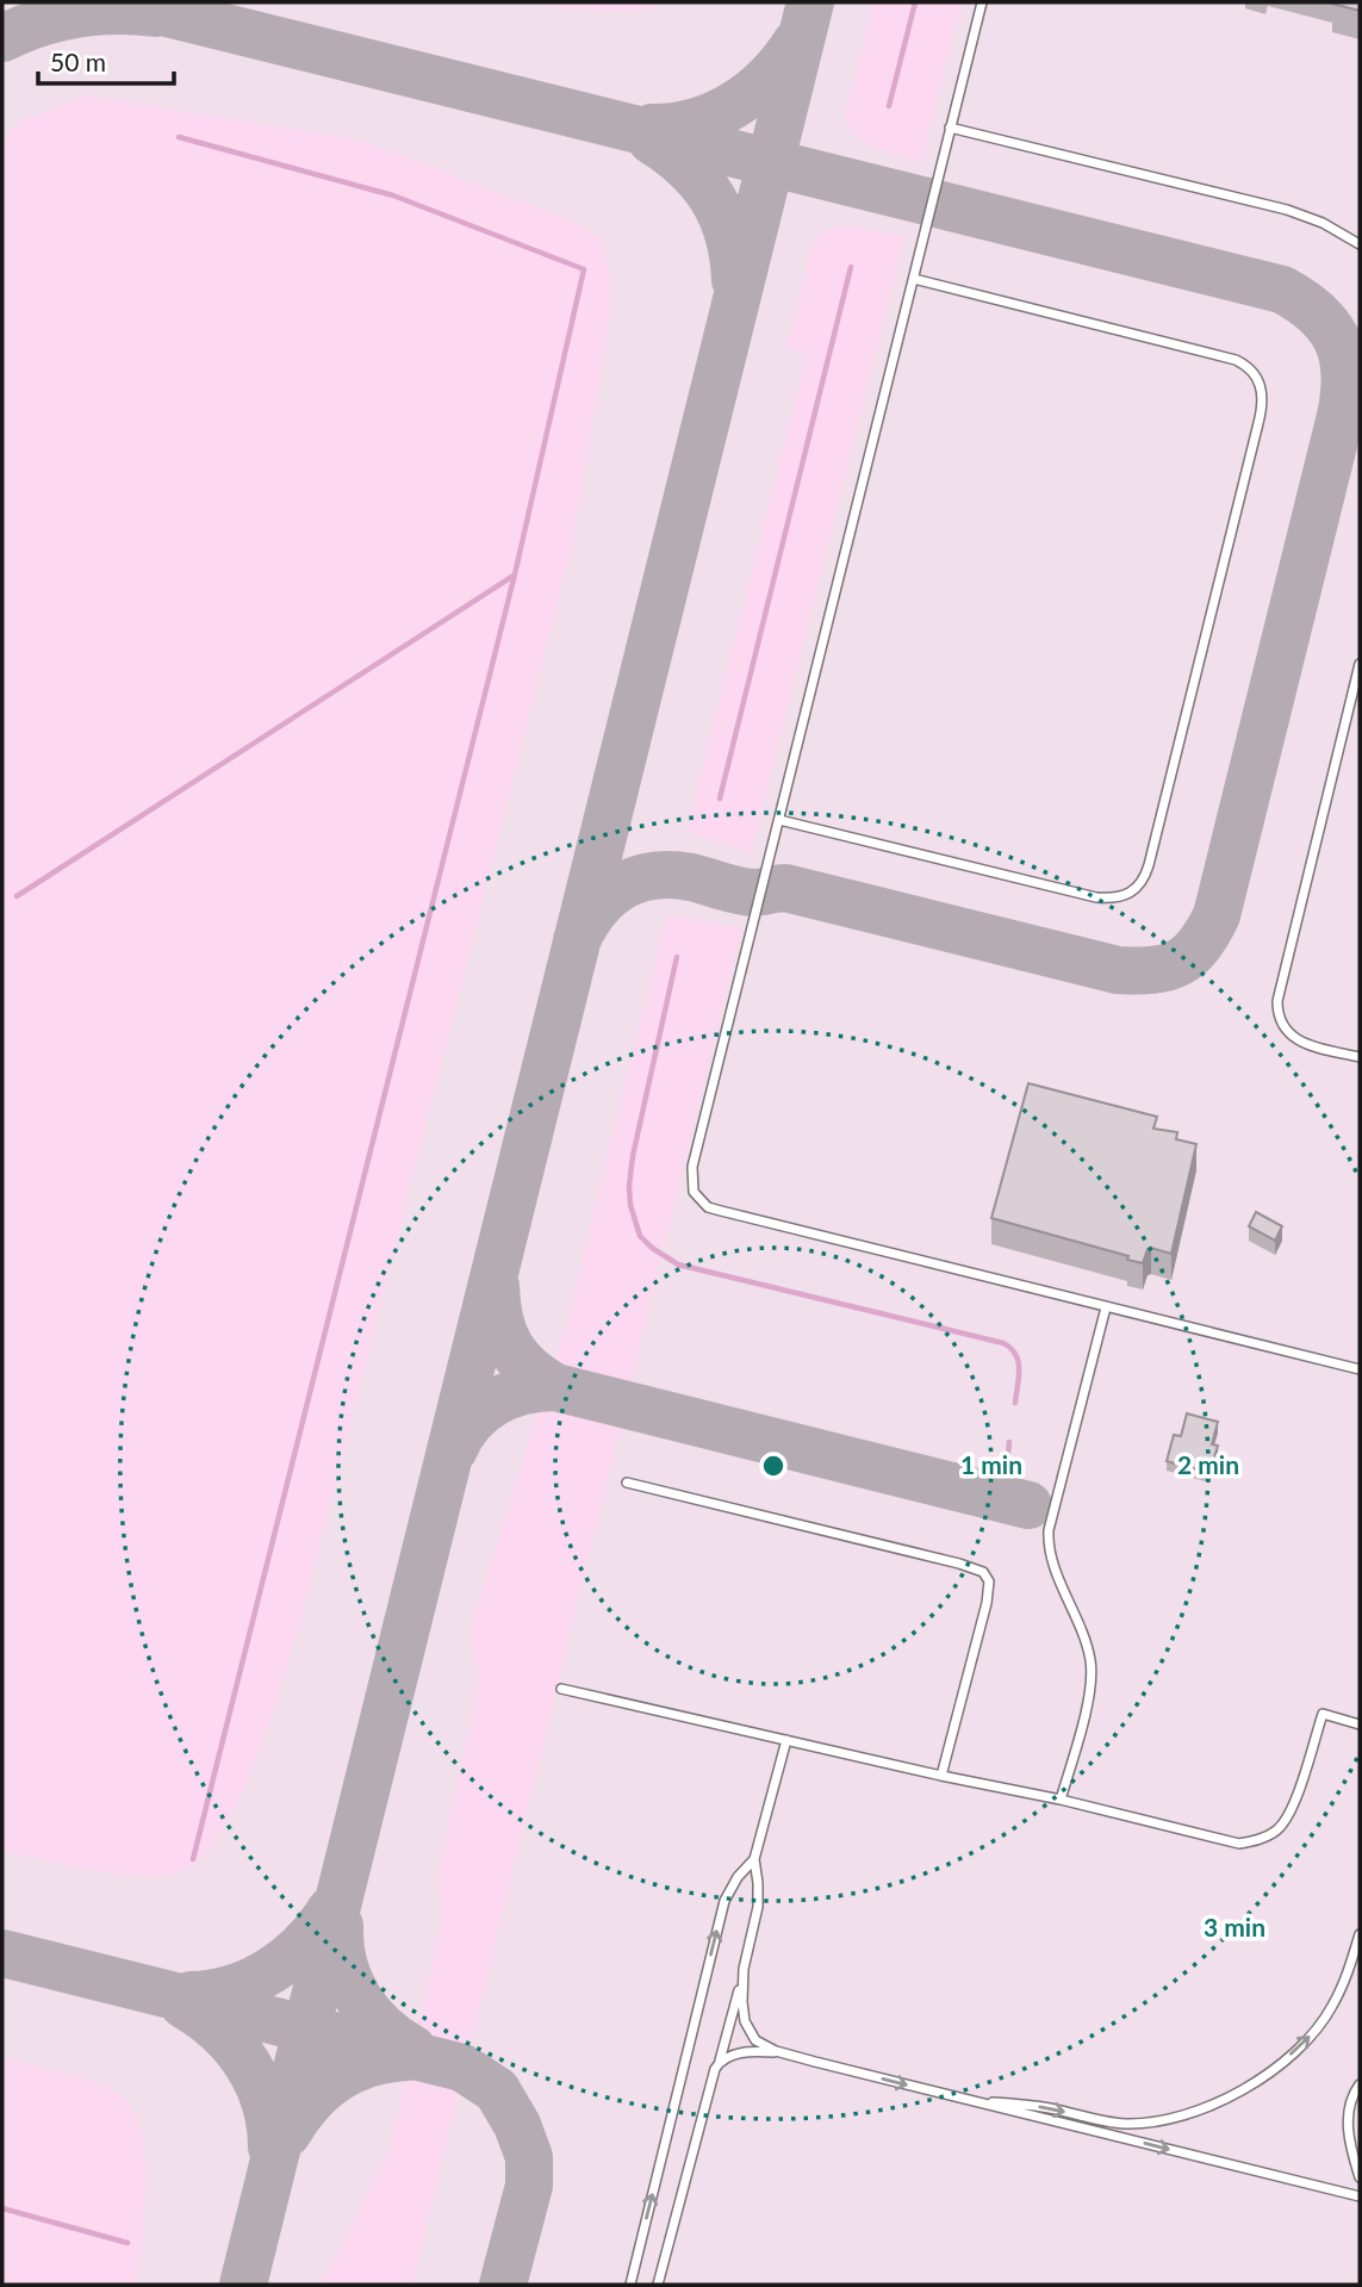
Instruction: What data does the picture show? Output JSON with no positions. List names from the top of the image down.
{
  "scale_bar": "50 m",
  "rings": ["1 min", "2 min", "3 min"]
}
